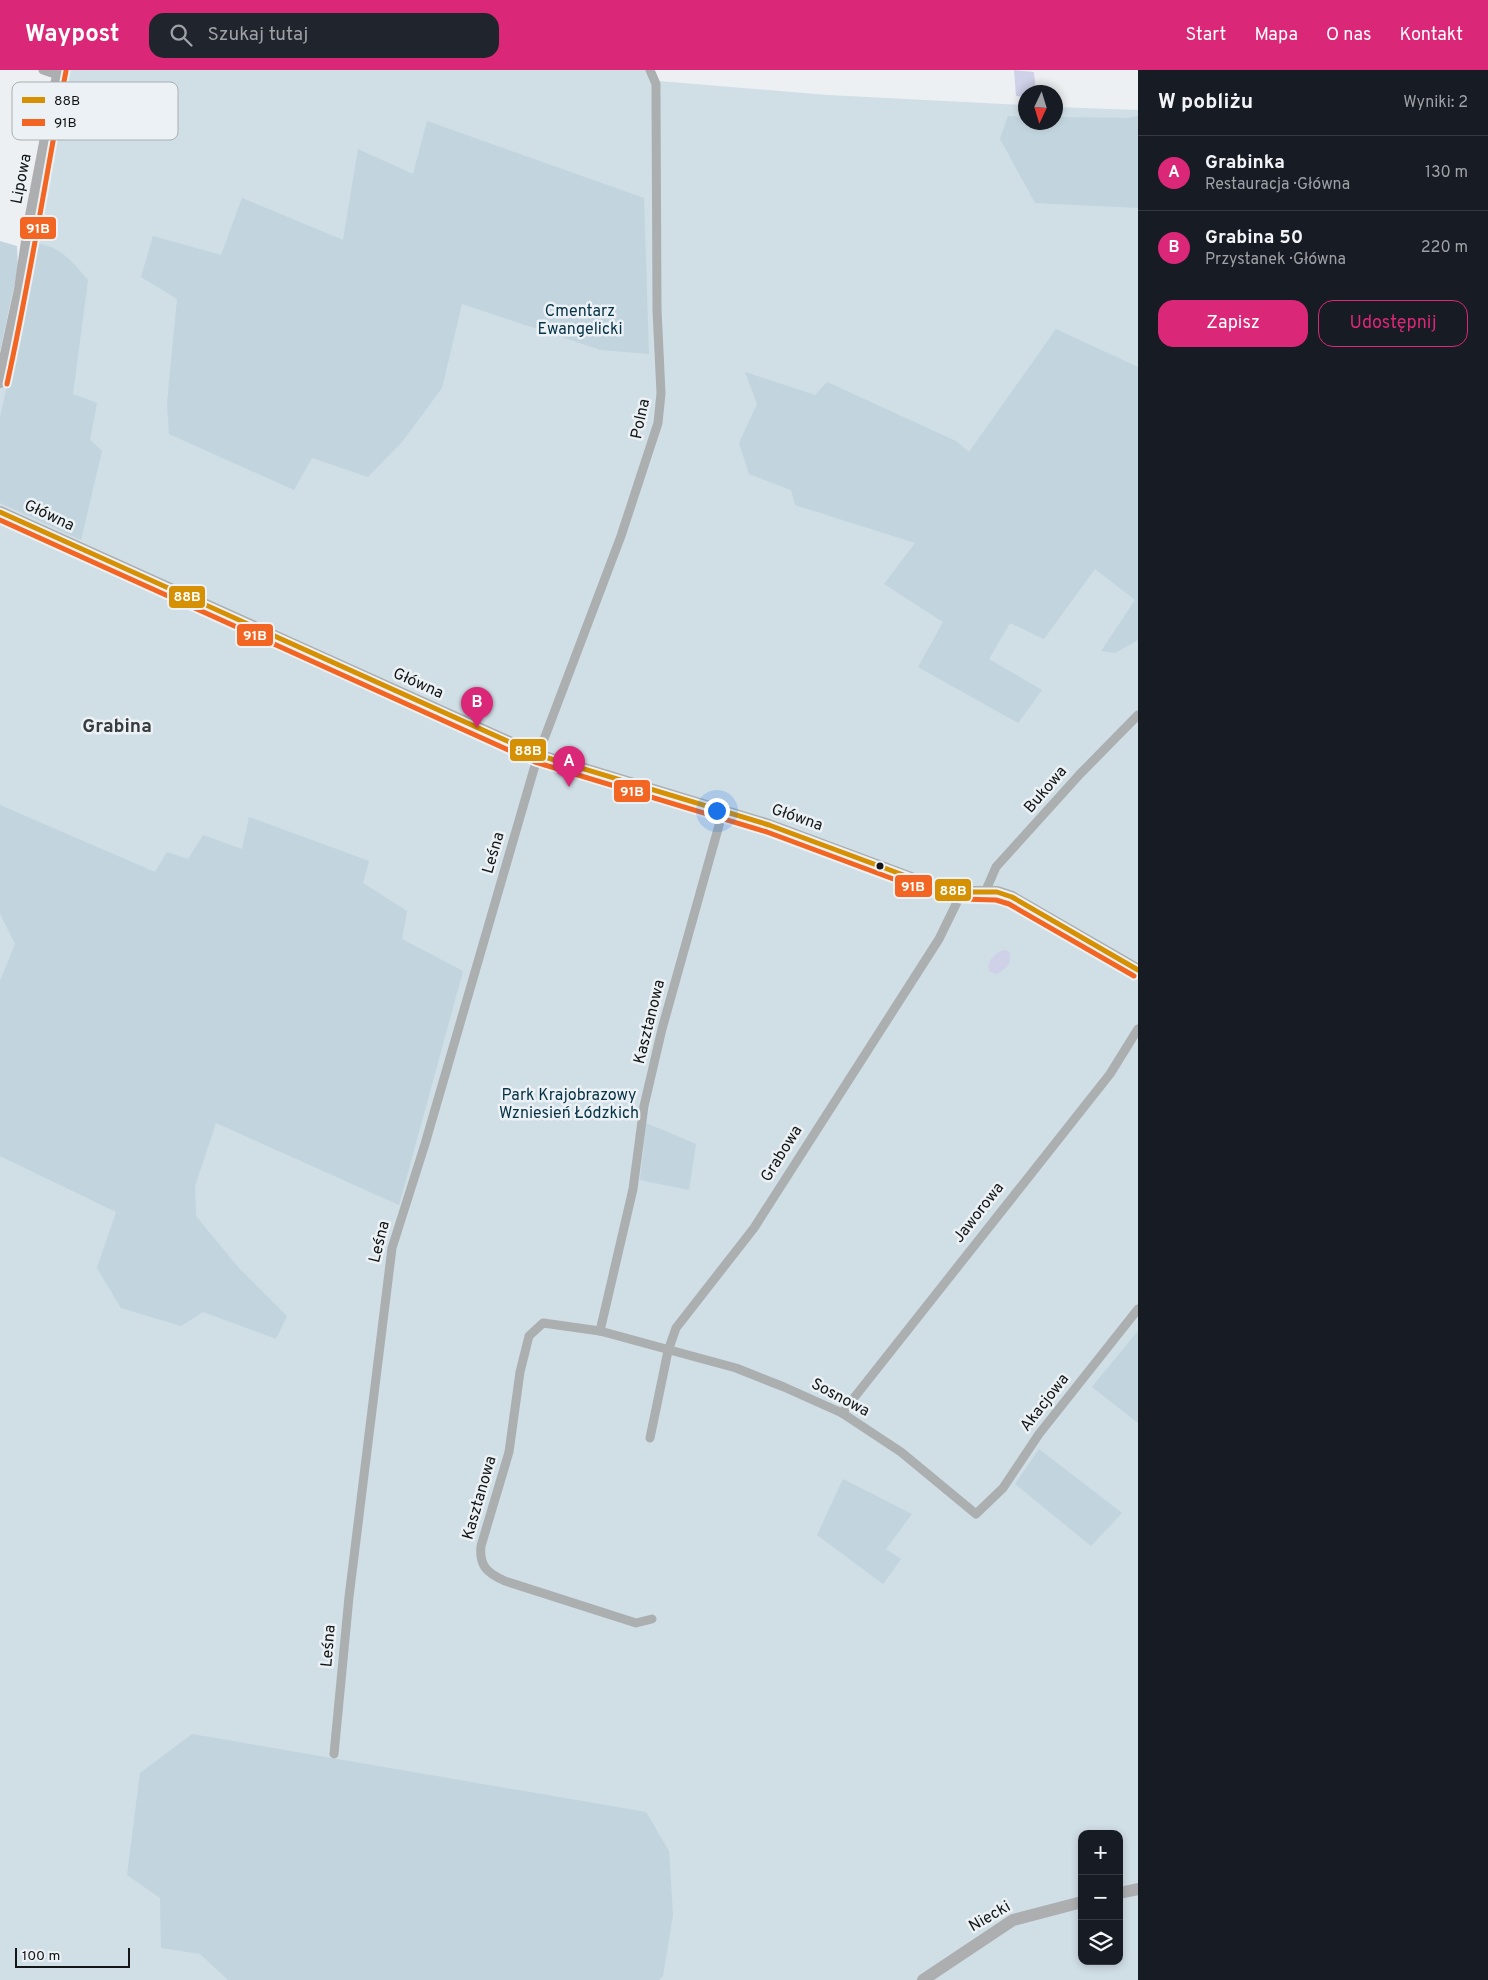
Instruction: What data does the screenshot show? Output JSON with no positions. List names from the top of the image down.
{
  "streets": {
    "street": [
      "Lipowa",
      "Polna",
      "Główna",
      "Bukowa",
      "Leśna",
      "Kasztanowa",
      "Grabowa",
      "Jaworowa",
      "Sosnowa",
      "Akacjowa",
      "Niecki"
    ]
  },
  "crossings": [
    ["Polna", "Główna"],
    ["Polna", "Leśna"],
    ["Główna", "Bukowa"],
    ["Główna", "Leśna"],
    ["Główna", "Kasztanowa"],
    ["Główna", "Grabowa"],
    ["Kasztanowa", "Grabowa"],
    ["Kasztanowa", "Sosnowa"],
    ["Grabowa", "Sosnowa"],
    ["Jaworowa", "Sosnowa"],
    ["Sosnowa", "Akacjowa"]
  ],
  "districts": ["Grabina"],
  "parks": ["Cmentarz Ewangelicki", "Park Krajobrazowy Wzniesień Łódzkich"],
  "lines": ["transit line 91B", "transit line 88B"],
  "legend": ["88B", "91B"],
  "scale_bar": "100 m",
  "north": "bottom",
  "page": {
    "header": "Waypost",
    "search": "Szukaj tutaj",
    "nav": [
      "Start",
      "Mapa",
      "O nas",
      "Kontakt"
    ],
    "heading": ["W pobliżu", "Wyniki: 2"],
    "list": [
      {
        "mark": "A",
        "name": "Grabinka",
        "note": "Restauracja · Główna",
        "value": "130 m"
      },
      {
        "mark": "B",
        "name": "Grabina 50",
        "note": "Przystanek · Główna",
        "value": "220 m"
      }
    ],
    "buttons": ["Zapisz", "Udostępnij"],
    "pins": ["B", "A"],
    "map_buttons": ["+", "−"],
    "scale": "100 m"
  }
}
